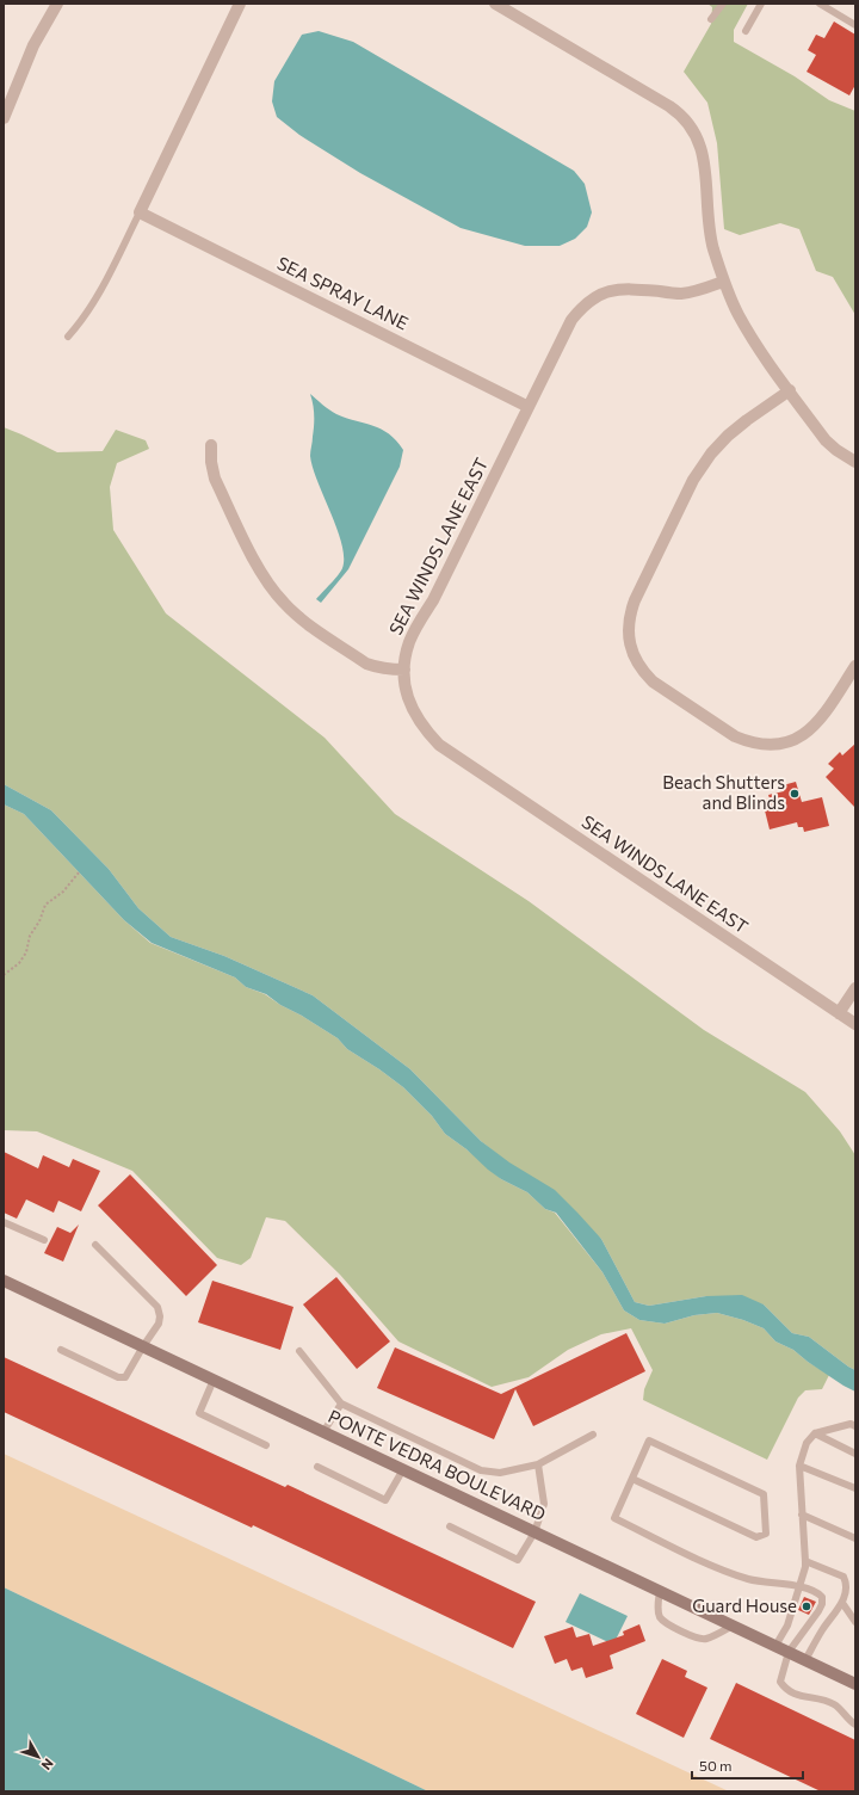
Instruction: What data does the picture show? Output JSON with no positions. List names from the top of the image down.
{
  "streets": {
    "street": ["SEA SPRAY LANE", "SEA WINDS LANE EAST", "PONTE VEDRA BOULEVARD"]
  },
  "crossings": [
    ["SEA SPRAY LANE", "SEA WINDS LANE EAST"]
  ],
  "places": ["Beach Shutters and Blinds", "Guard House"],
  "scale_bar": "50 m",
  "north": "bottom right"
}
